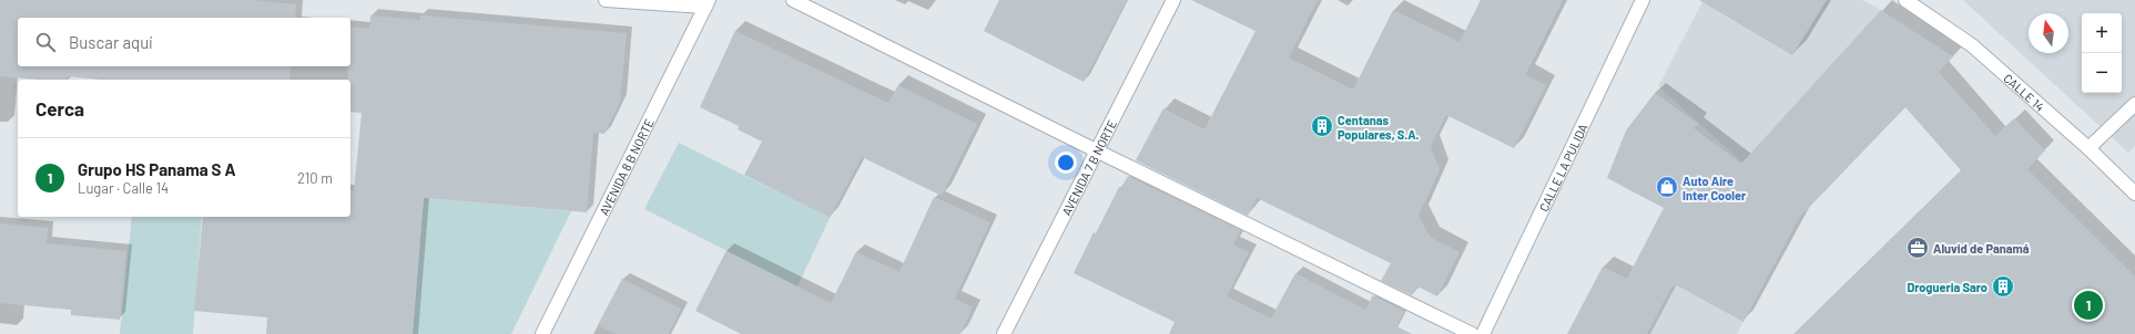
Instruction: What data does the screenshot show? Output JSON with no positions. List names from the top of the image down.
{
  "streets": {
    "street": [
      "CALLE 14",
      "AVENIDA 8 B NORTE",
      "AVENIDA 7 B NORTE",
      "CALLE LA PULIDA"
    ]
  },
  "places": {
    "building": ["Centanas Populares, S.A.", "Drogueria Saro"],
    "shop": ["Auto Aire Inter Cooler"],
    "office": ["Aluvid de Panamá"]
  },
  "north": "top",
  "page": {
    "map_buttons": ["+", "−"],
    "search": "Buscar aquí",
    "heading": "Cerca",
    "list": [
      {
        "mark": "1",
        "name": "Grupo HS Panama S A",
        "note": "Lugar · Calle 14",
        "value": "210 m"
      }
    ],
    "pins": "1"
  }
}
